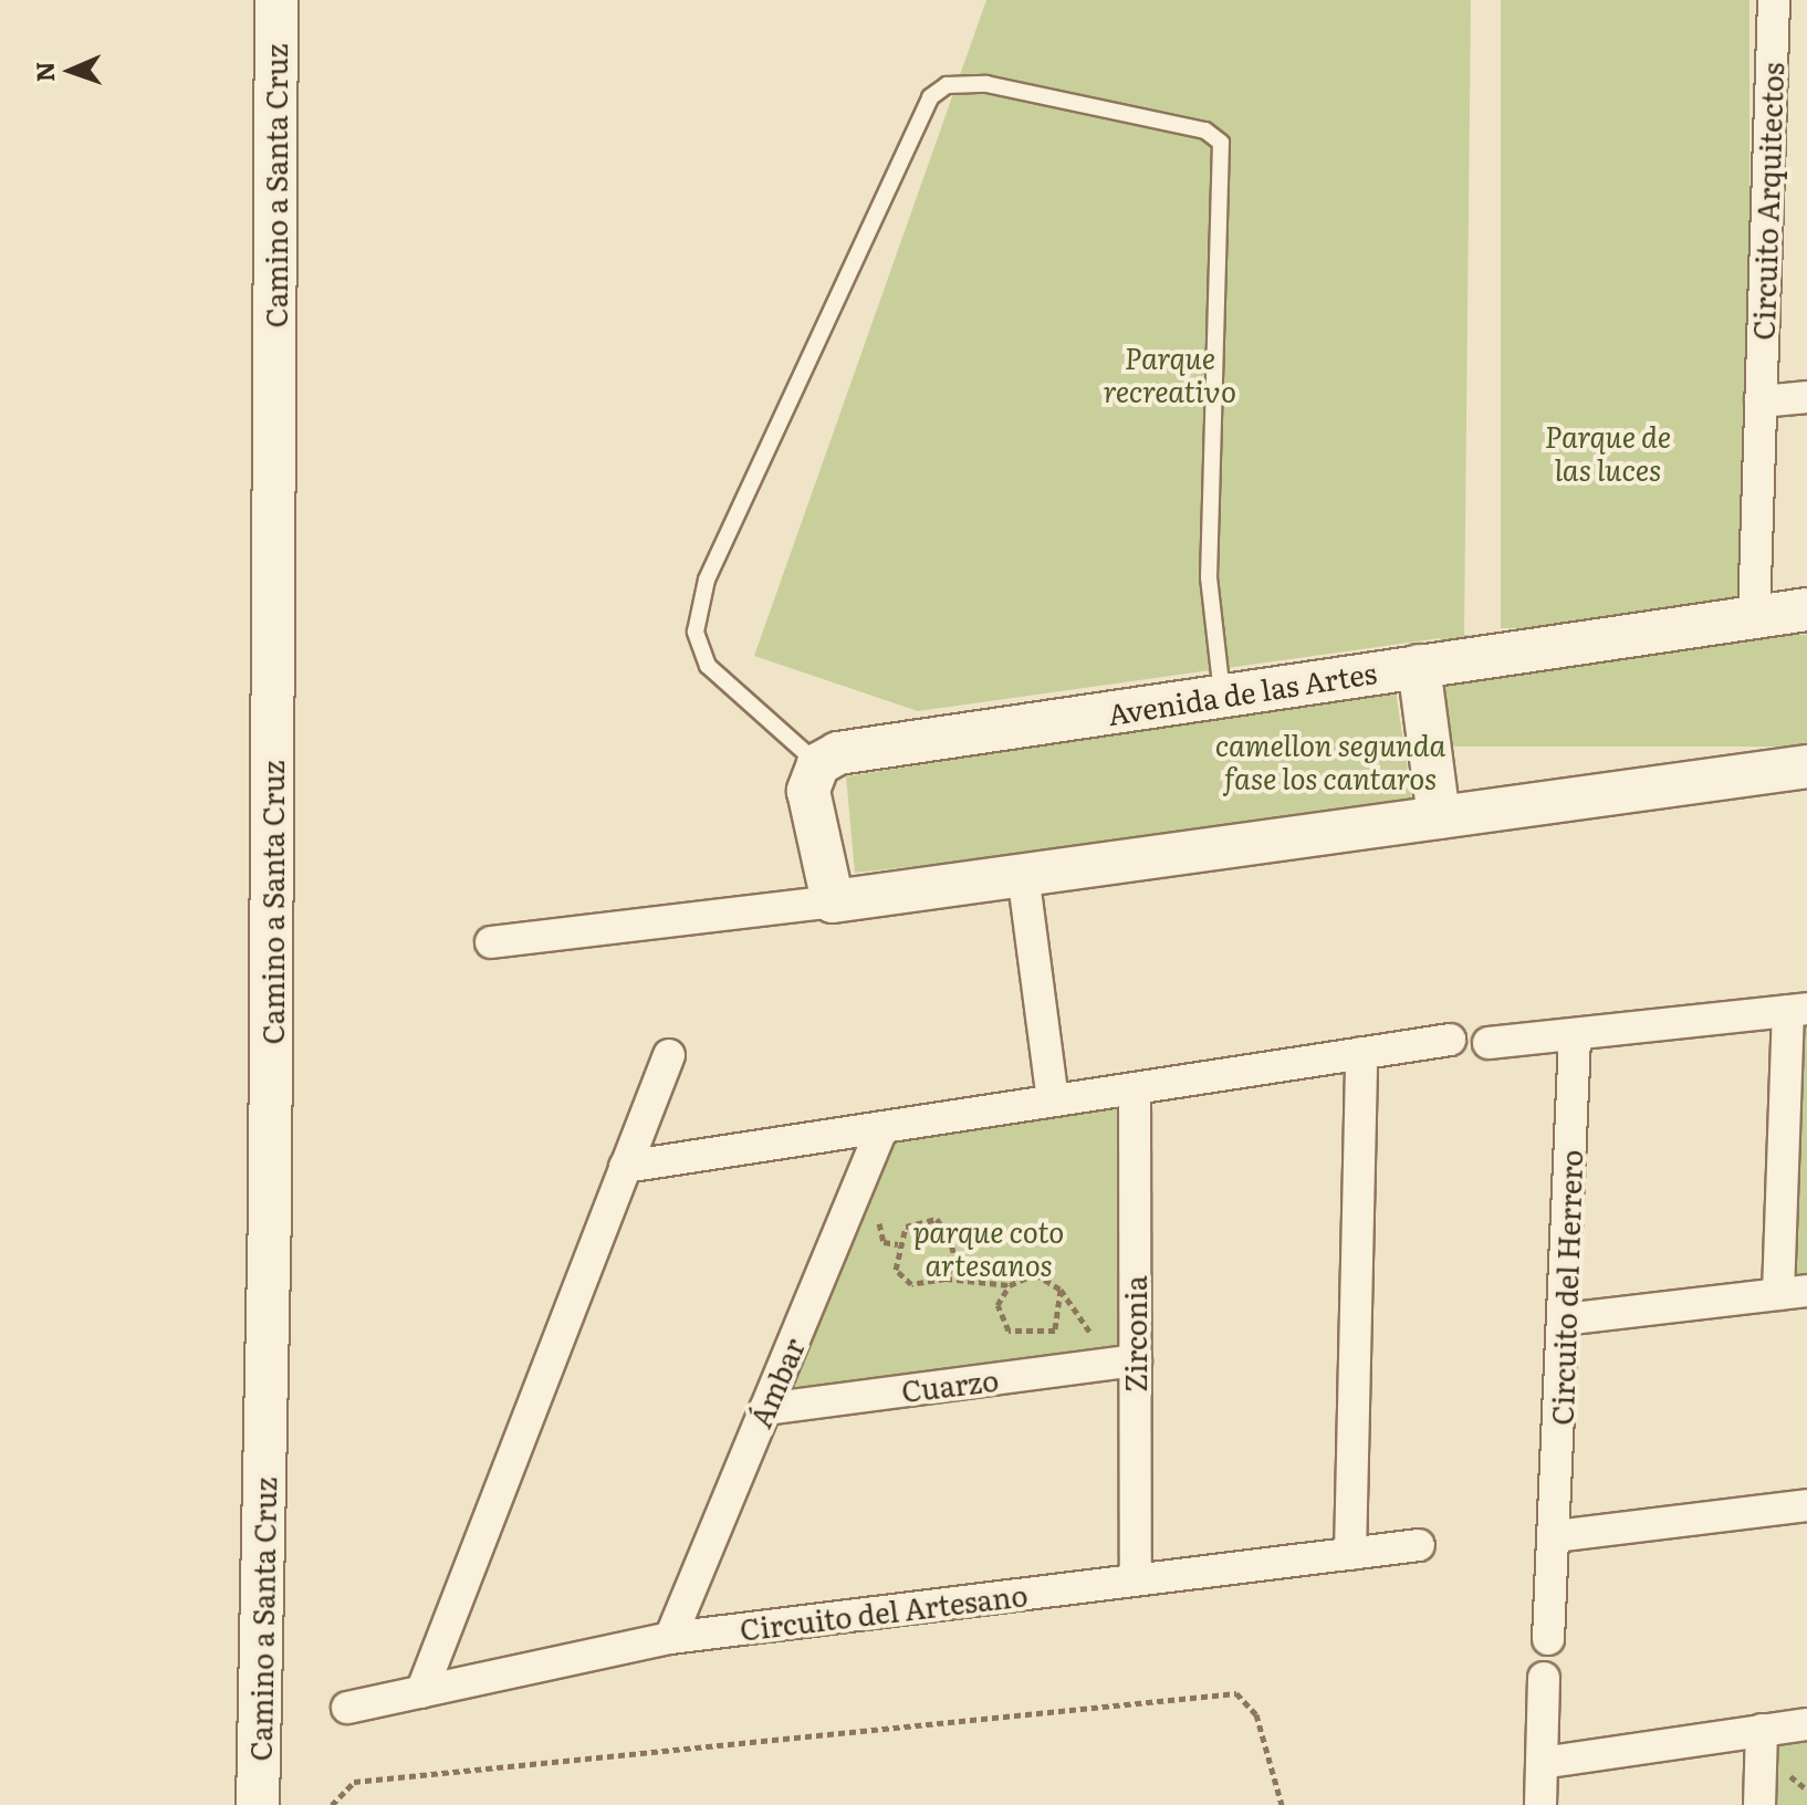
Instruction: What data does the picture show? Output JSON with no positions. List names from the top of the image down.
{
  "streets": {
    "street": [
      "Camino a Santa Cruz",
      "Circuito Arquitectos",
      "Avenida de las Artes",
      "Circuito del Herrero",
      "Zirconia",
      "Ámbar",
      "Cuarzo",
      "Circuito del Artesano"
    ]
  },
  "crossings": [
    ["Circuito Arquitectos", "Avenida de las Artes"],
    ["Zirconia", "Cuarzo"],
    ["Zirconia", "Circuito del Artesano"],
    ["Ámbar", "Cuarzo"],
    ["Ámbar", "Circuito del Artesano"]
  ],
  "parks": [
    "Parque recreativo",
    "Parque de las luces",
    "camellon segunda fase los cantaros",
    "parque coto artesanos"
  ],
  "north": "left"
}
